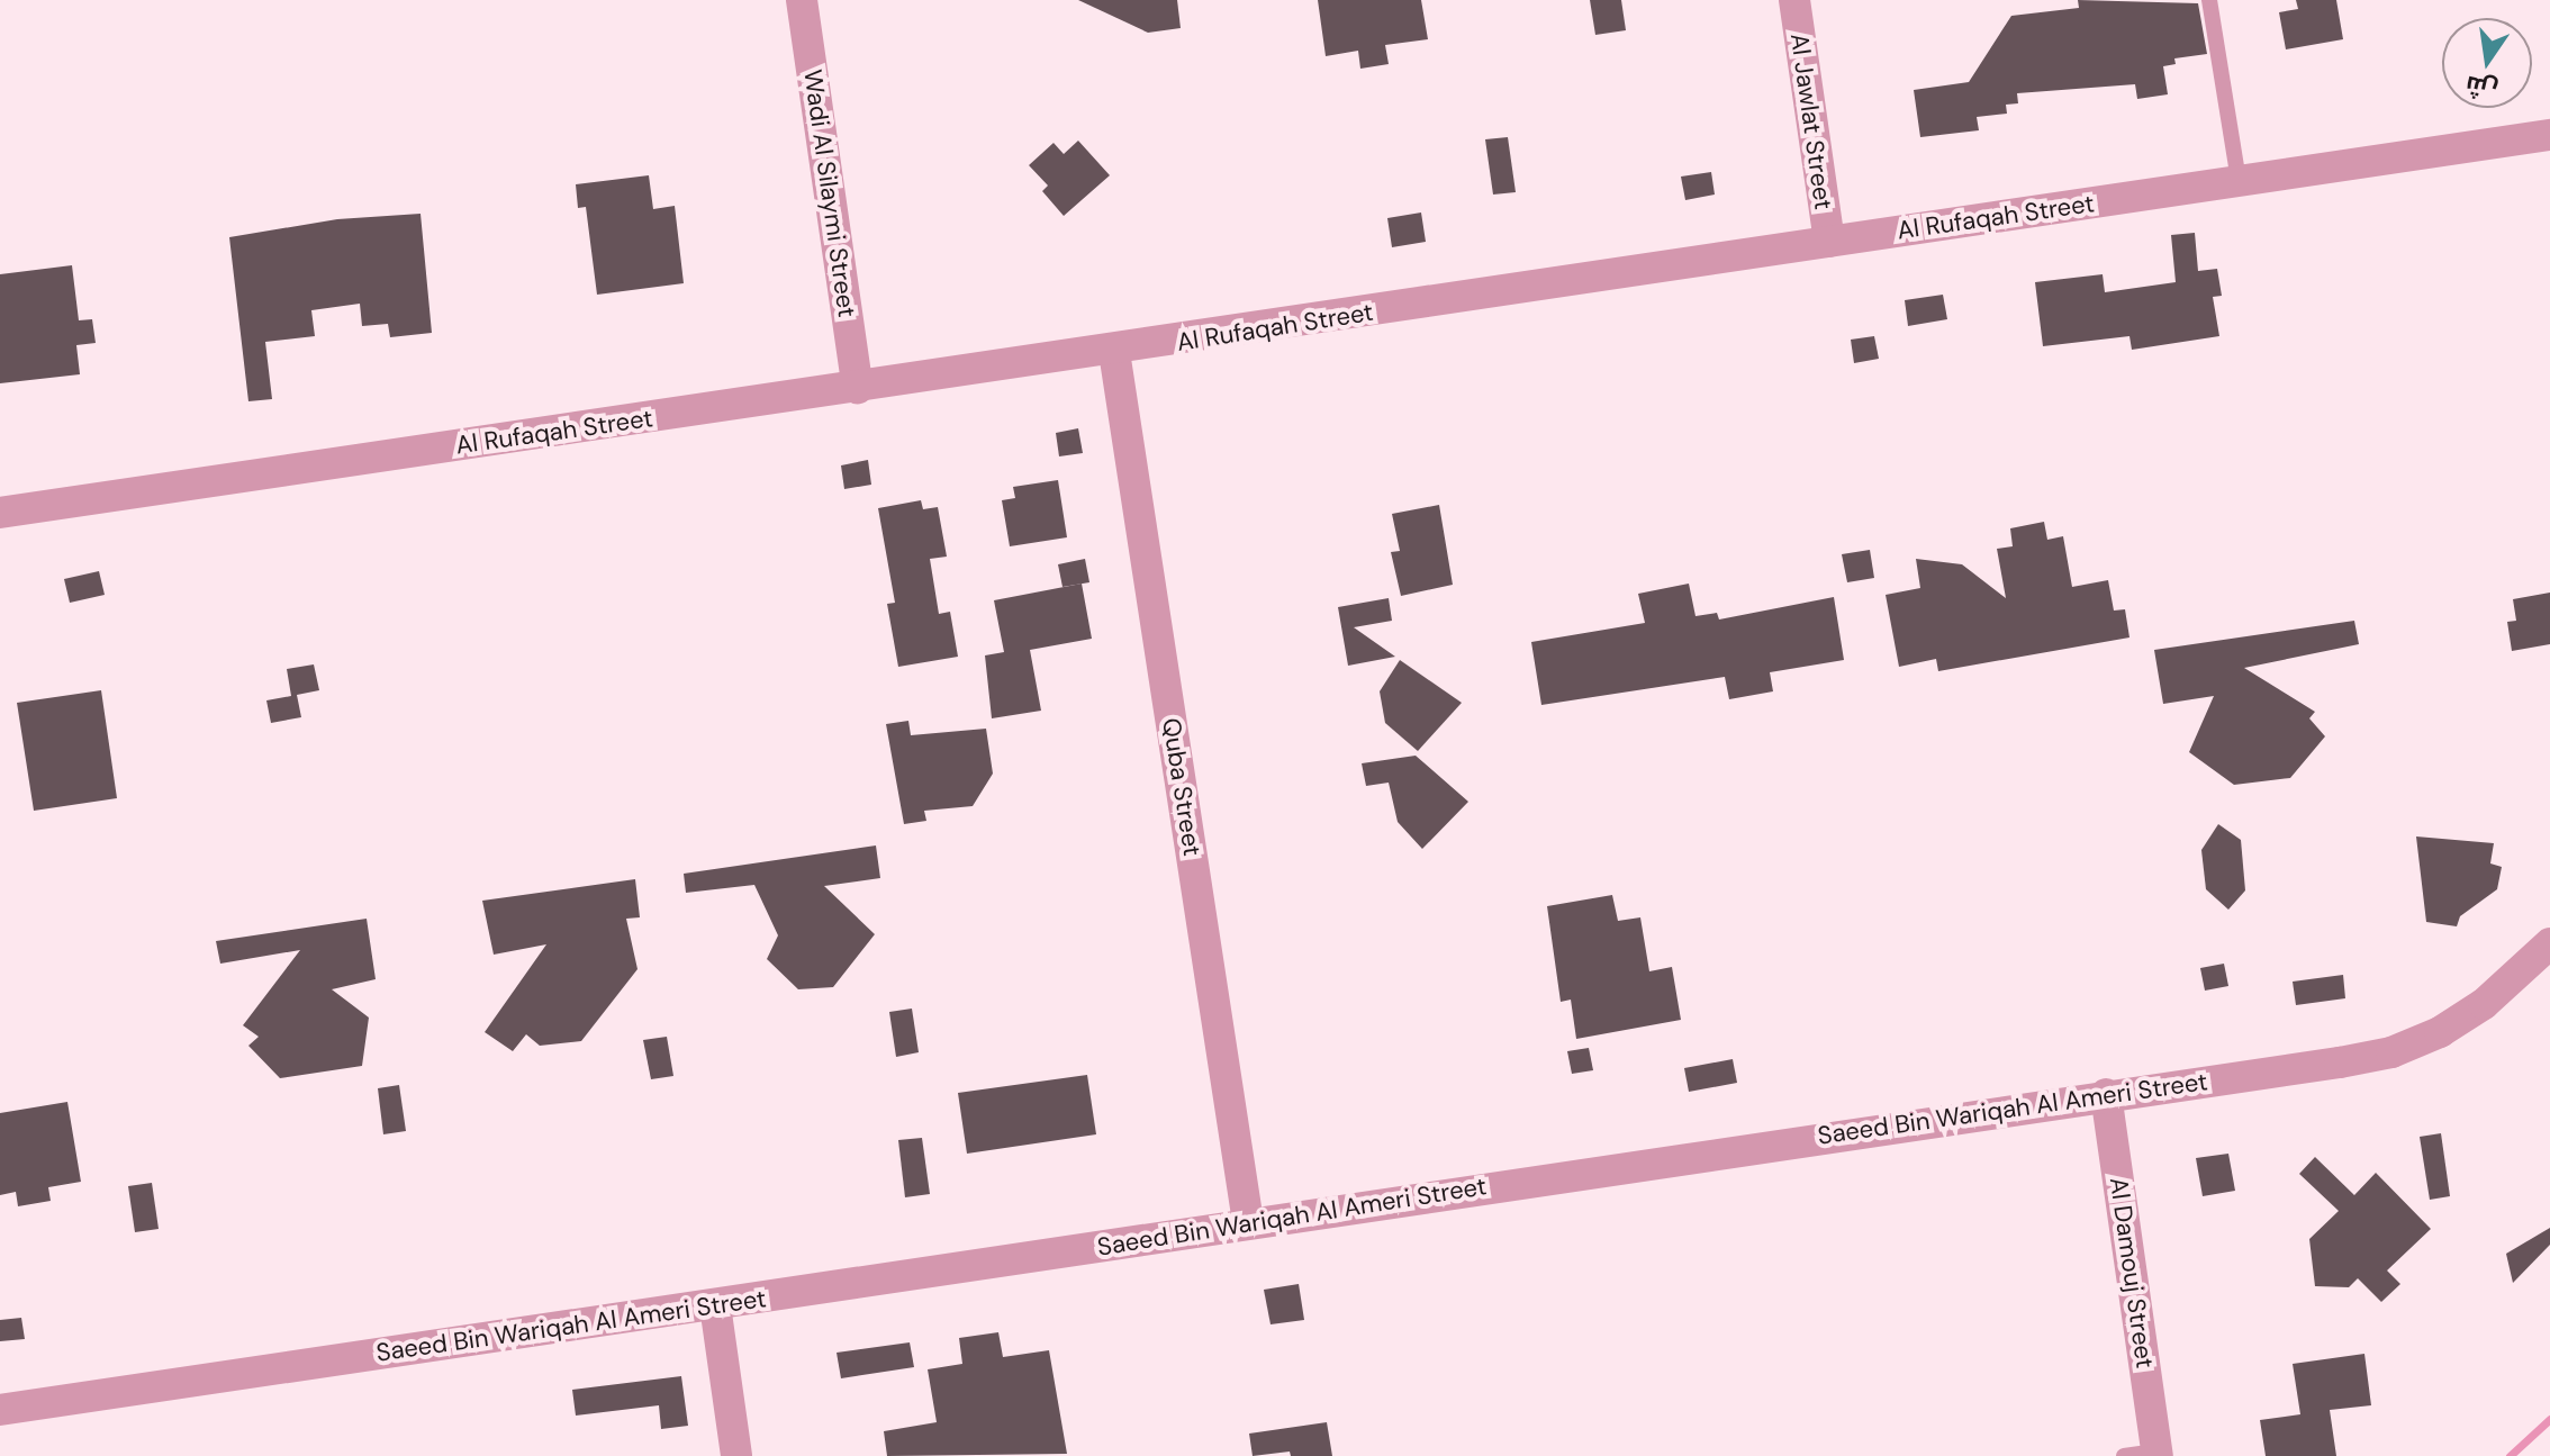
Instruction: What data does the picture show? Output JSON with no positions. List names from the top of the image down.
{
  "streets": {
    "street": [
      "Al Jawlat Street",
      "Wadi Al Silaymi Street",
      "Al Rufaqah Street",
      "Quba Street",
      "Saeed Bin Wariqah Al Ameri Street",
      "Al Damouj Street"
    ]
  },
  "crossings": [
    ["Al Jawlat Street", "Al Rufaqah Street"],
    ["Wadi Al Silaymi Street", "Al Rufaqah Street"],
    ["Al Rufaqah Street", "Quba Street"],
    ["Quba Street", "Saeed Bin Wariqah Al Ameri Street"],
    ["Saeed Bin Wariqah Al Ameri Street", "Al Damouj Street"]
  ],
  "north": "bottom"
}
